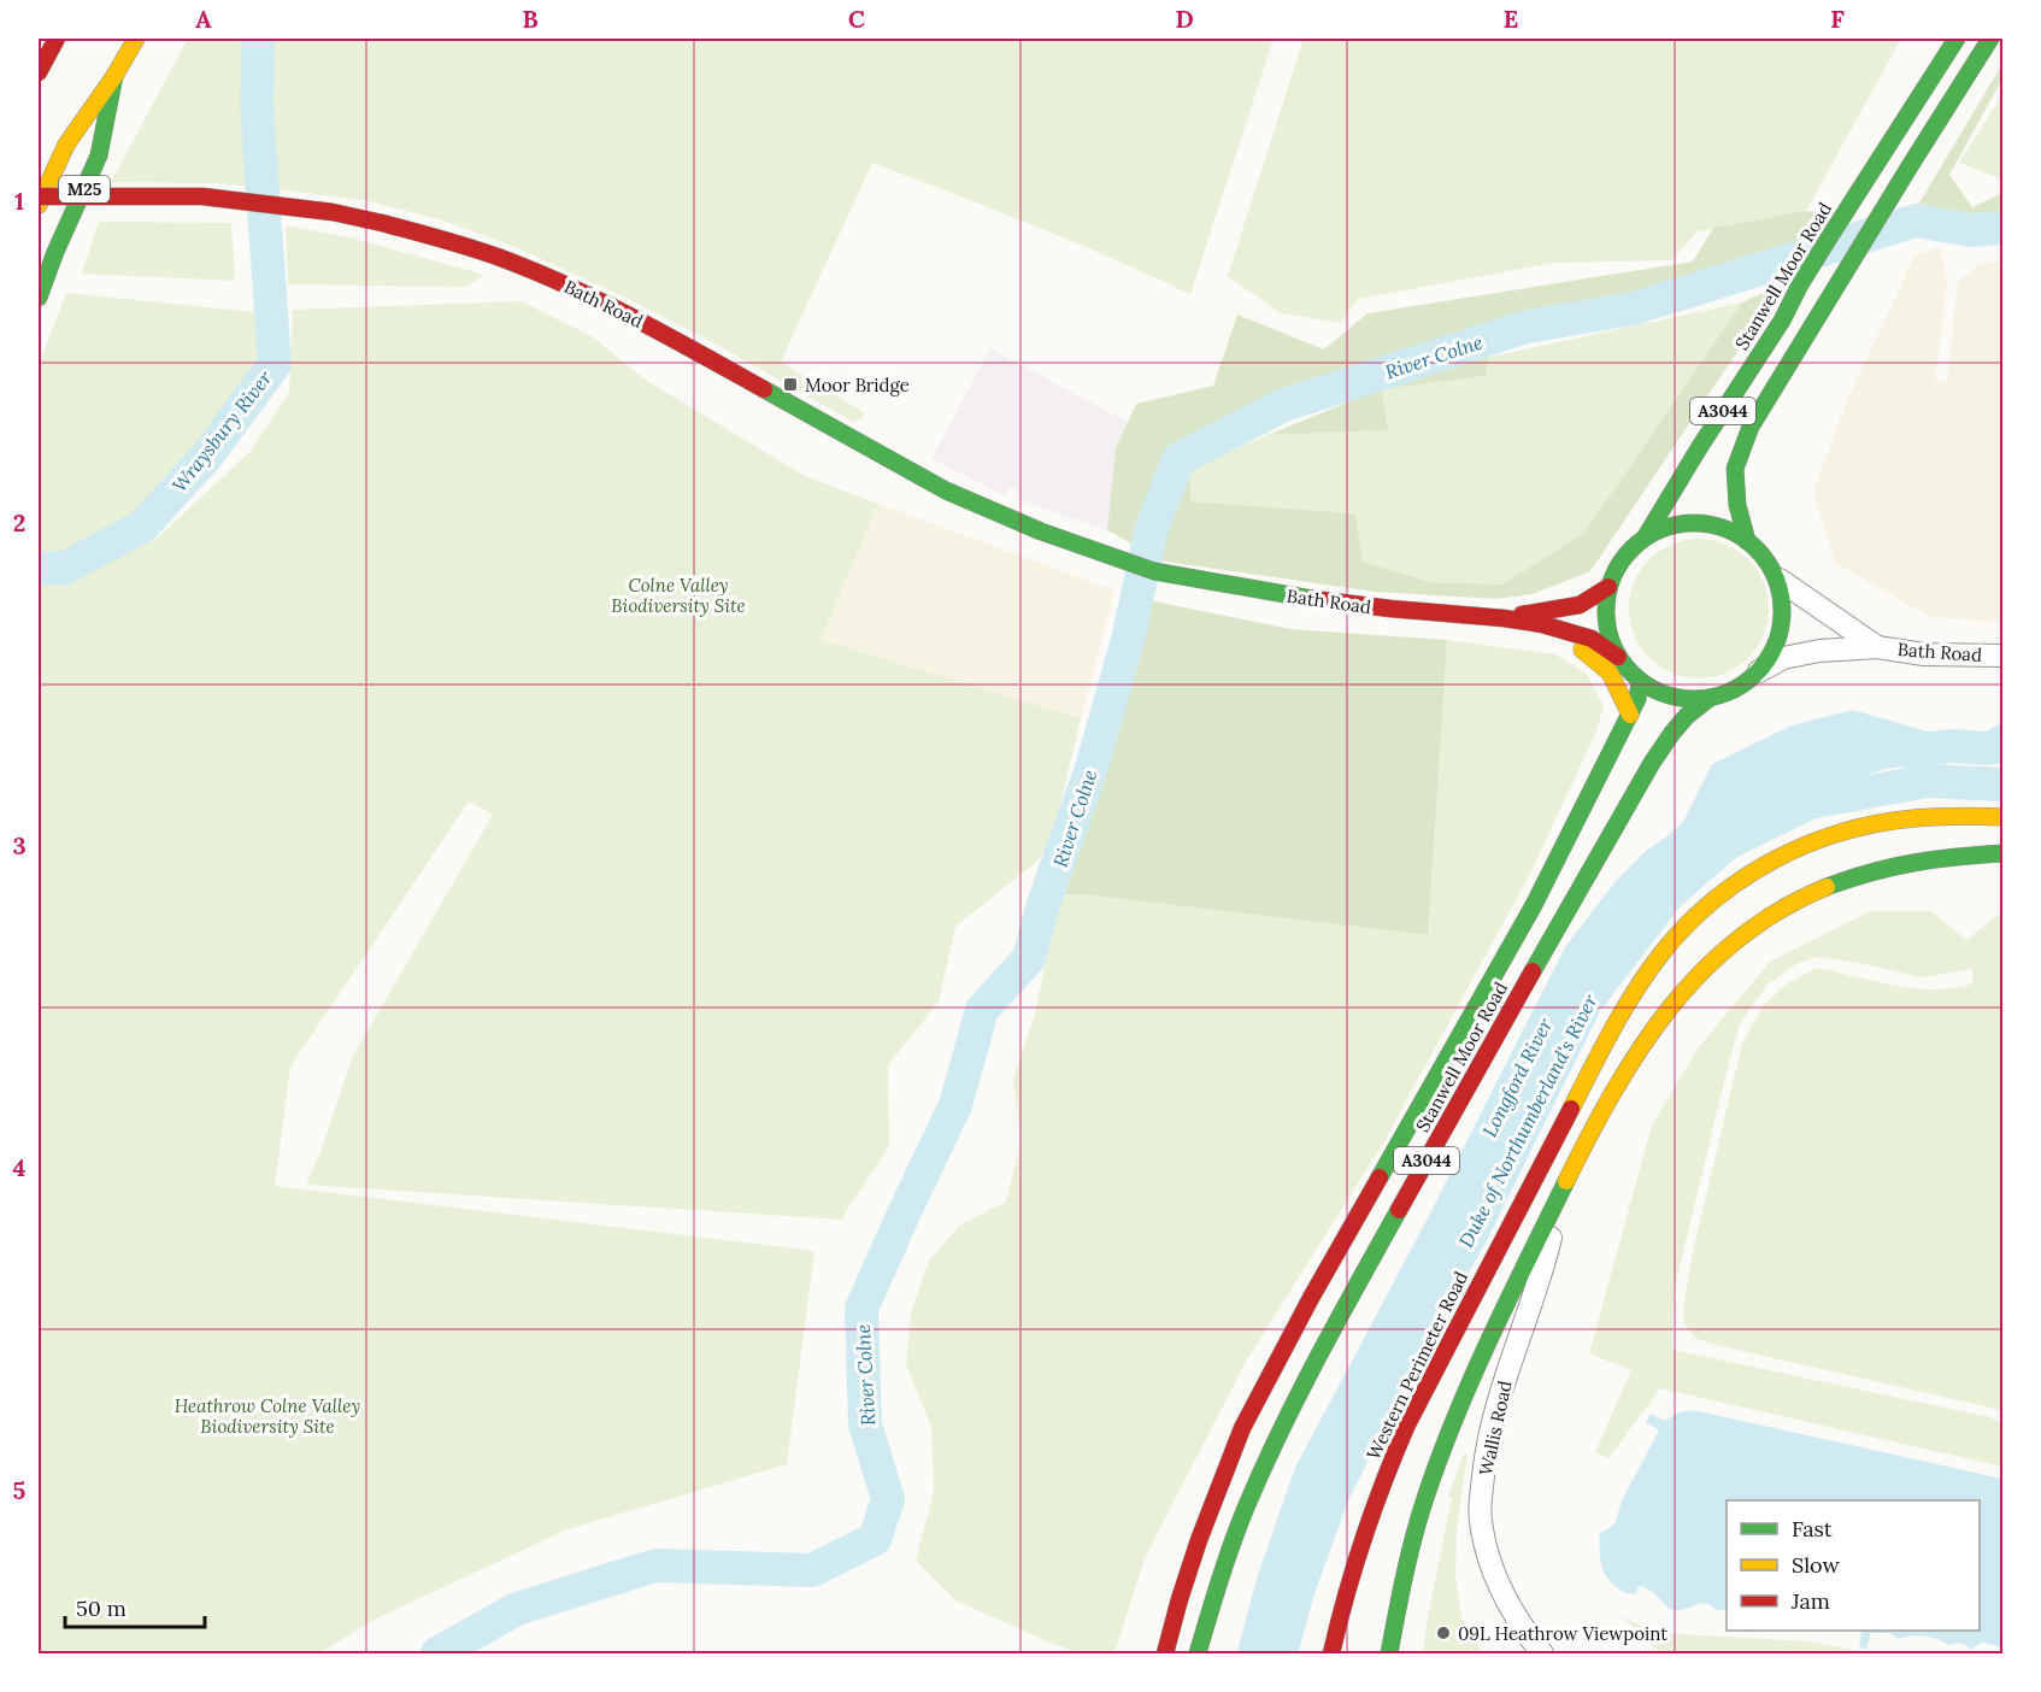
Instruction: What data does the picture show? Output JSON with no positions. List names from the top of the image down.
{
  "streets": {
    "main road": [
      "M25",
      "Stanwell Moor Road",
      "Bath Road",
      "A3044",
      "Western Perimeter Road"
    ],
    "street": ["Wallis Road"]
  },
  "crossings": [
    ["Stanwell Moor Road", "Bath Road"],
    ["Stanwell Moor Road", "A3044"],
    ["Bath Road", "A3044"]
  ],
  "water": [
    "River Colne",
    "Wraysbury River",
    "Longford River",
    "Duke of Northumberland's River"
  ],
  "parks": ["Colne Valley Biodiversity Site", "Heathrow Colne Valley Biodiversity Site"],
  "places": {
    "transit": ["Moor Bridge"],
    "other": ["09L Heathrow Viewpoint"]
  },
  "legend": ["Fast", "Slow", "Jam"],
  "scale_bar": "50 m",
  "grid": {
    "columns": [
      "A",
      "B",
      "C",
      "D",
      "E",
      "F"
    ],
    "rows": [
      "1",
      "2",
      "3",
      "4",
      "5"
    ]
  }
}
